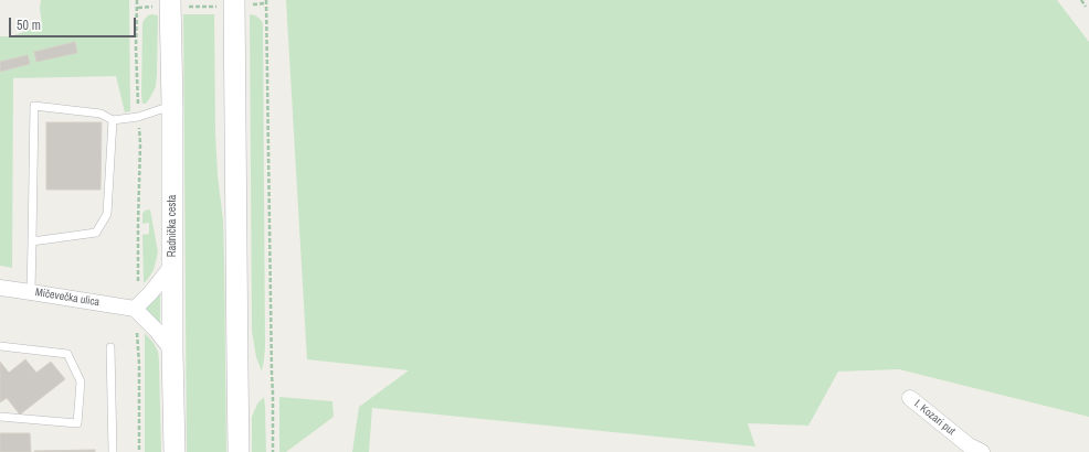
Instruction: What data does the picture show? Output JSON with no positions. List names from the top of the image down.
{
  "streets": {
    "main road": ["Radnička cesta"],
    "street": ["Mičevečka ulica", "I. Kozari put"]
  },
  "scale_bar": "50 m"
}
